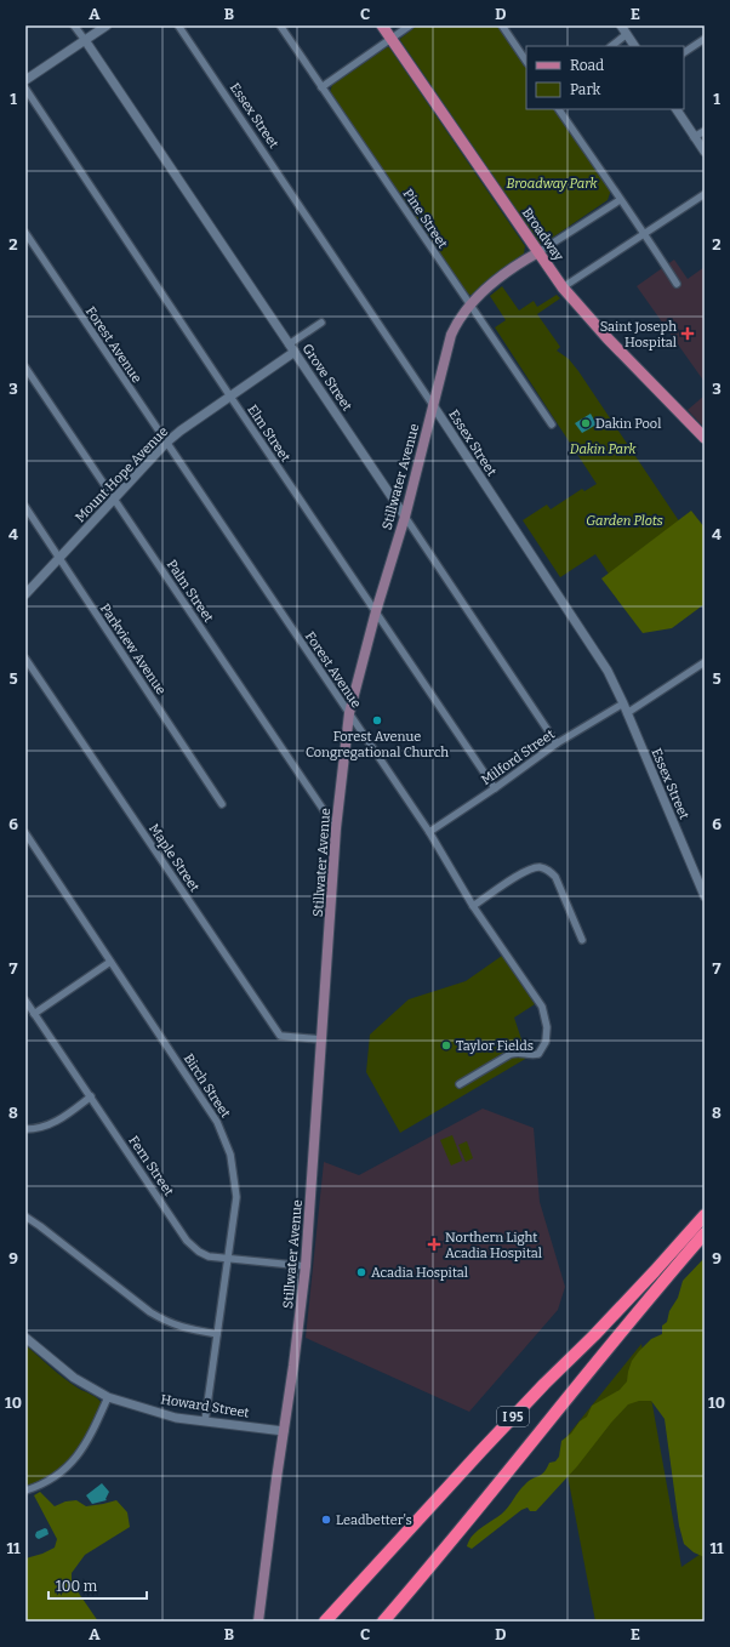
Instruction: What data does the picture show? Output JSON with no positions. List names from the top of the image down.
{
  "streets": {
    "highway": ["I 95"],
    "main road": ["Broadway", "Stillwater Avenue"],
    "street": [
      "Essex Street",
      "Pine Street",
      "Forest Avenue",
      "Grove Street",
      "Elm Street",
      "Mount Hope Avenue",
      "Palm Street",
      "Parkview Avenue",
      "Milford Street",
      "Maple Street",
      "Birch Street",
      "Fern Street",
      "Howard Street"
    ]
  },
  "crossings": [
    ["Essex Street", "Stillwater Avenue"],
    ["Essex Street", "Milford Street"],
    ["Pine Street", "Stillwater Avenue"],
    ["Broadway", "Stillwater Avenue"],
    ["Forest Avenue", "Mount Hope Avenue"],
    ["Forest Avenue", "Stillwater Avenue"],
    ["Forest Avenue", "Milford Street"],
    ["Grove Street", "Mount Hope Avenue"],
    ["Grove Street", "Stillwater Avenue"],
    ["Grove Street", "Milford Street"],
    ["Elm Street", "Mount Hope Avenue"],
    ["Elm Street", "Stillwater Avenue"],
    ["Elm Street", "Milford Street"],
    ["Mount Hope Avenue", "Palm Street"],
    ["Mount Hope Avenue", "Parkview Avenue"],
    ["Stillwater Avenue", "Palm Street"],
    ["Stillwater Avenue", "Maple Street"],
    ["Stillwater Avenue", "Fern Street"],
    ["Stillwater Avenue", "Howard Street"],
    ["Birch Street", "Fern Street"],
    ["Birch Street", "Howard Street"]
  ],
  "parks": ["Broadway Park", "Dakin Park", "Garden Plots"],
  "places": {
    "health": ["Saint Joseph Hospital", "Northern Light Acadia Hospital"],
    "other": [
      "Dakin Pool",
      "Forest Avenue Congregational Church",
      "Taylor Fields",
      "Acadia Hospital",
      "Leadbetter's"
    ]
  },
  "legend": ["Road", "Park"],
  "scale_bar": "100 m",
  "grid": {
    "columns": [
      "A",
      "B",
      "C",
      "D",
      "E"
    ],
    "rows": [
      "1",
      "2",
      "3",
      "4",
      "5",
      "6",
      "7",
      "8",
      "9",
      "10",
      "11"
    ]
  }
}
